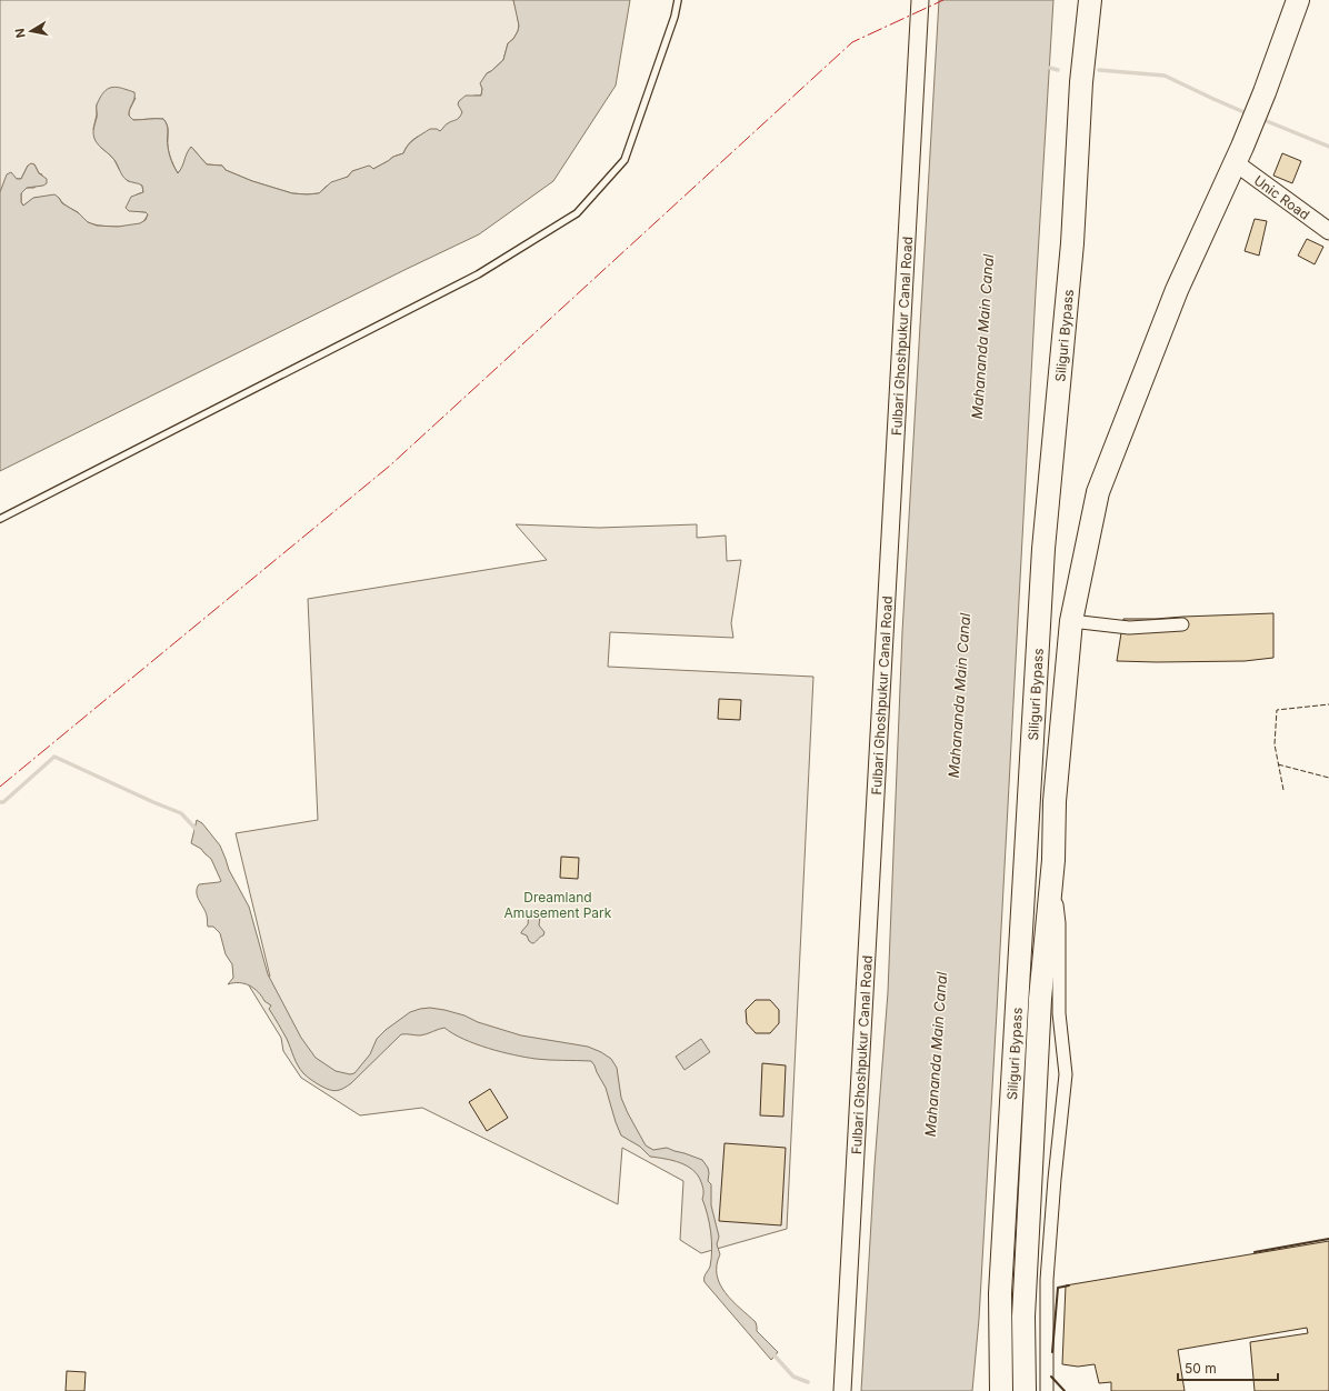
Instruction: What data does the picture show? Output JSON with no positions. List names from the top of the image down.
{
  "streets": {
    "highway": ["Siliguri Bypass"],
    "street": ["Unic Road", "Fulbari Ghoshpukur Canal Road"]
  },
  "water": ["Mahananda Main Canal"],
  "parks": ["Dreamland Amusement Park"],
  "scale_bar": "50 m",
  "north": "left"
}
